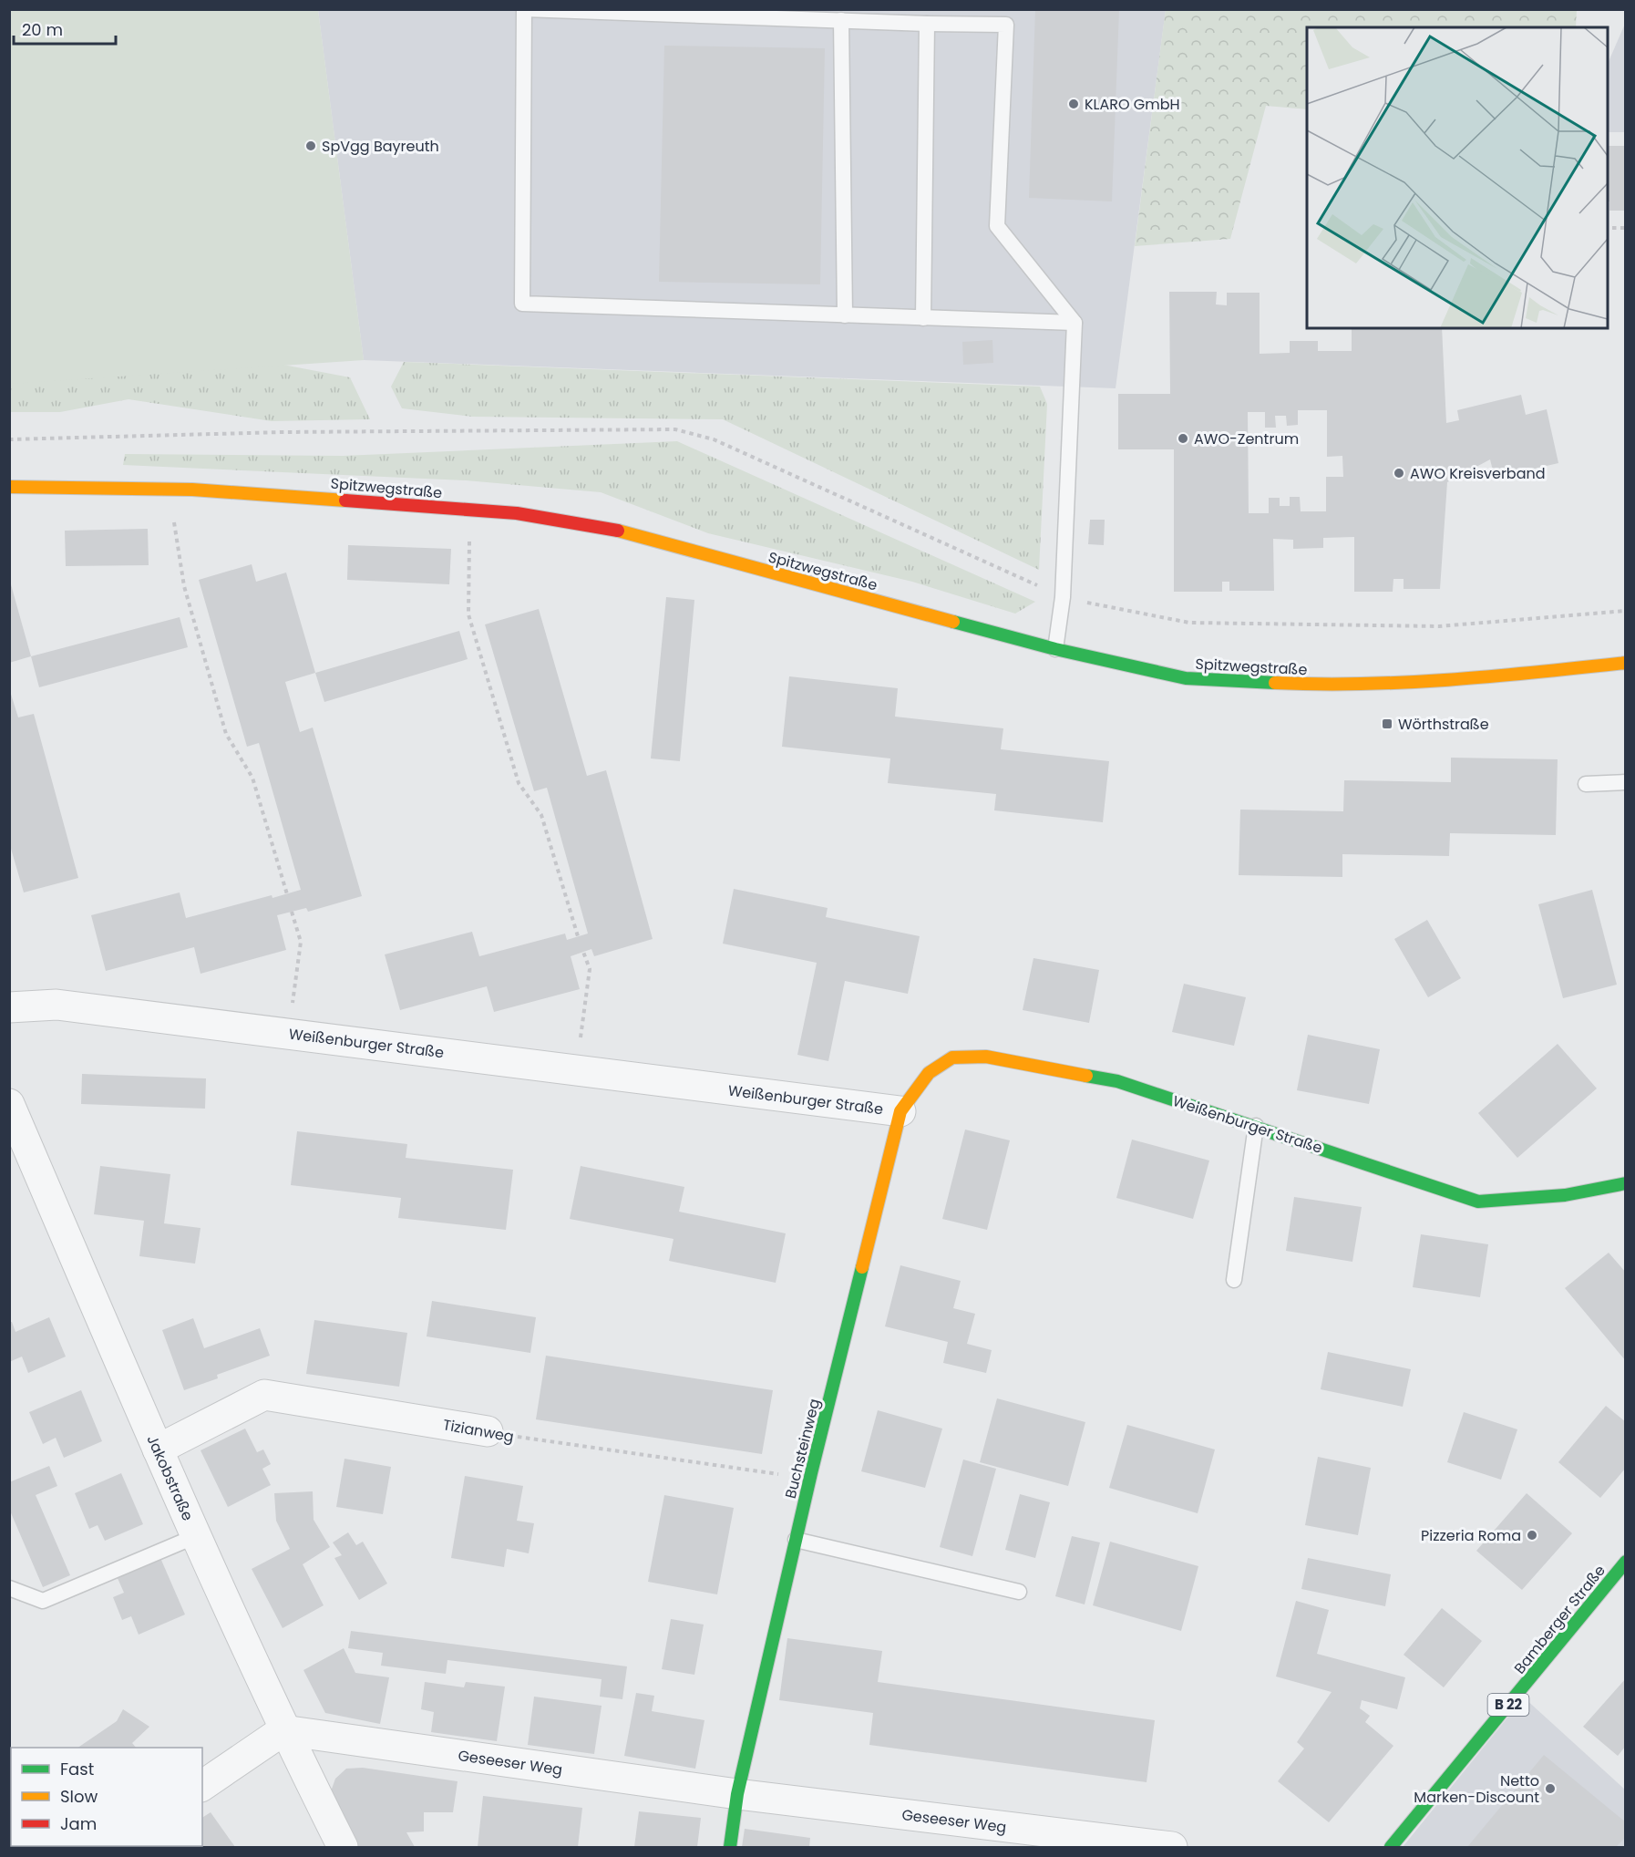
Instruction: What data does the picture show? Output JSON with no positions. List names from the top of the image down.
{
  "streets": {
    "street": [
      "Spitzwegstraße",
      "Weißenburger Straße",
      "Tizianweg",
      "Buchsteinweg",
      "Jakobstraße",
      "Bamberger Straße",
      "B 22",
      "Geseeser Weg"
    ]
  },
  "crossings": [
    ["Weißenburger Straße", "Buchsteinweg"],
    ["Tizianweg", "Buchsteinweg"],
    ["Tizianweg", "Jakobstraße"],
    ["Buchsteinweg", "Geseeser Weg"],
    ["Jakobstraße", "Geseeser Weg"]
  ],
  "places": {
    "other": [
      "KLARO GmbH",
      "SpVgg Bayreuth",
      "AWO-Zentrum",
      "AWO Kreisverband",
      "Pizzeria Roma",
      "Netto Marken-Discount"
    ],
    "transit": ["Wörthstraße"]
  },
  "legend": ["Fast", "Slow", "Jam"],
  "scale_bar": "20 m"
}
